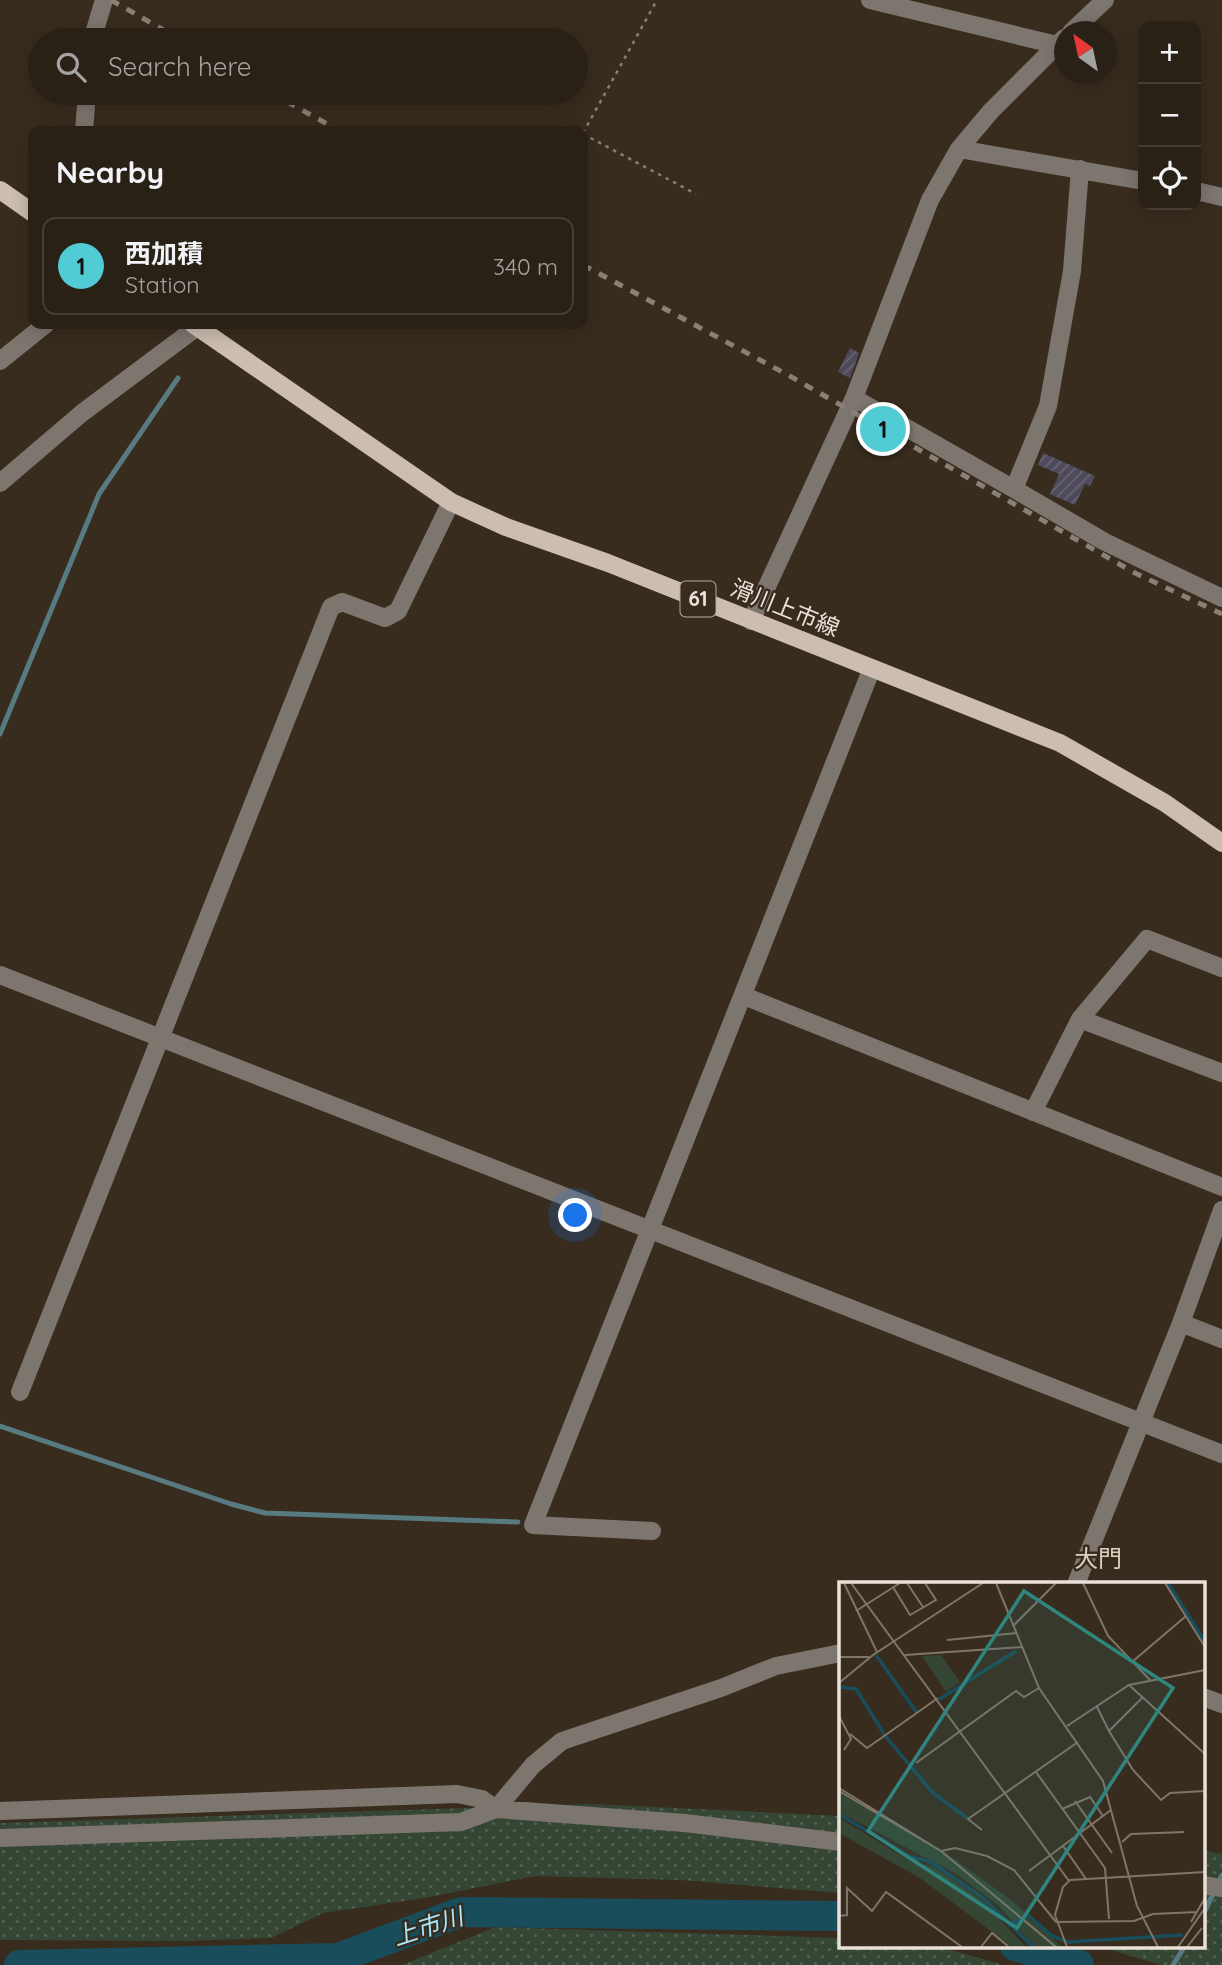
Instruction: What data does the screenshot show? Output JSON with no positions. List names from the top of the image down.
{
  "streets": {
    "main road": ["61", "滑川上市線"]
  },
  "districts": ["大門"],
  "water": ["上市川"],
  "north": "top left",
  "page": {
    "map_buttons": ["+", "−"],
    "search": "Search here",
    "heading": "Nearby",
    "list": [
      {
        "mark": "1",
        "name": "西加積",
        "note": "Station",
        "value": "340 m"
      }
    ],
    "pins": "1"
  }
}
